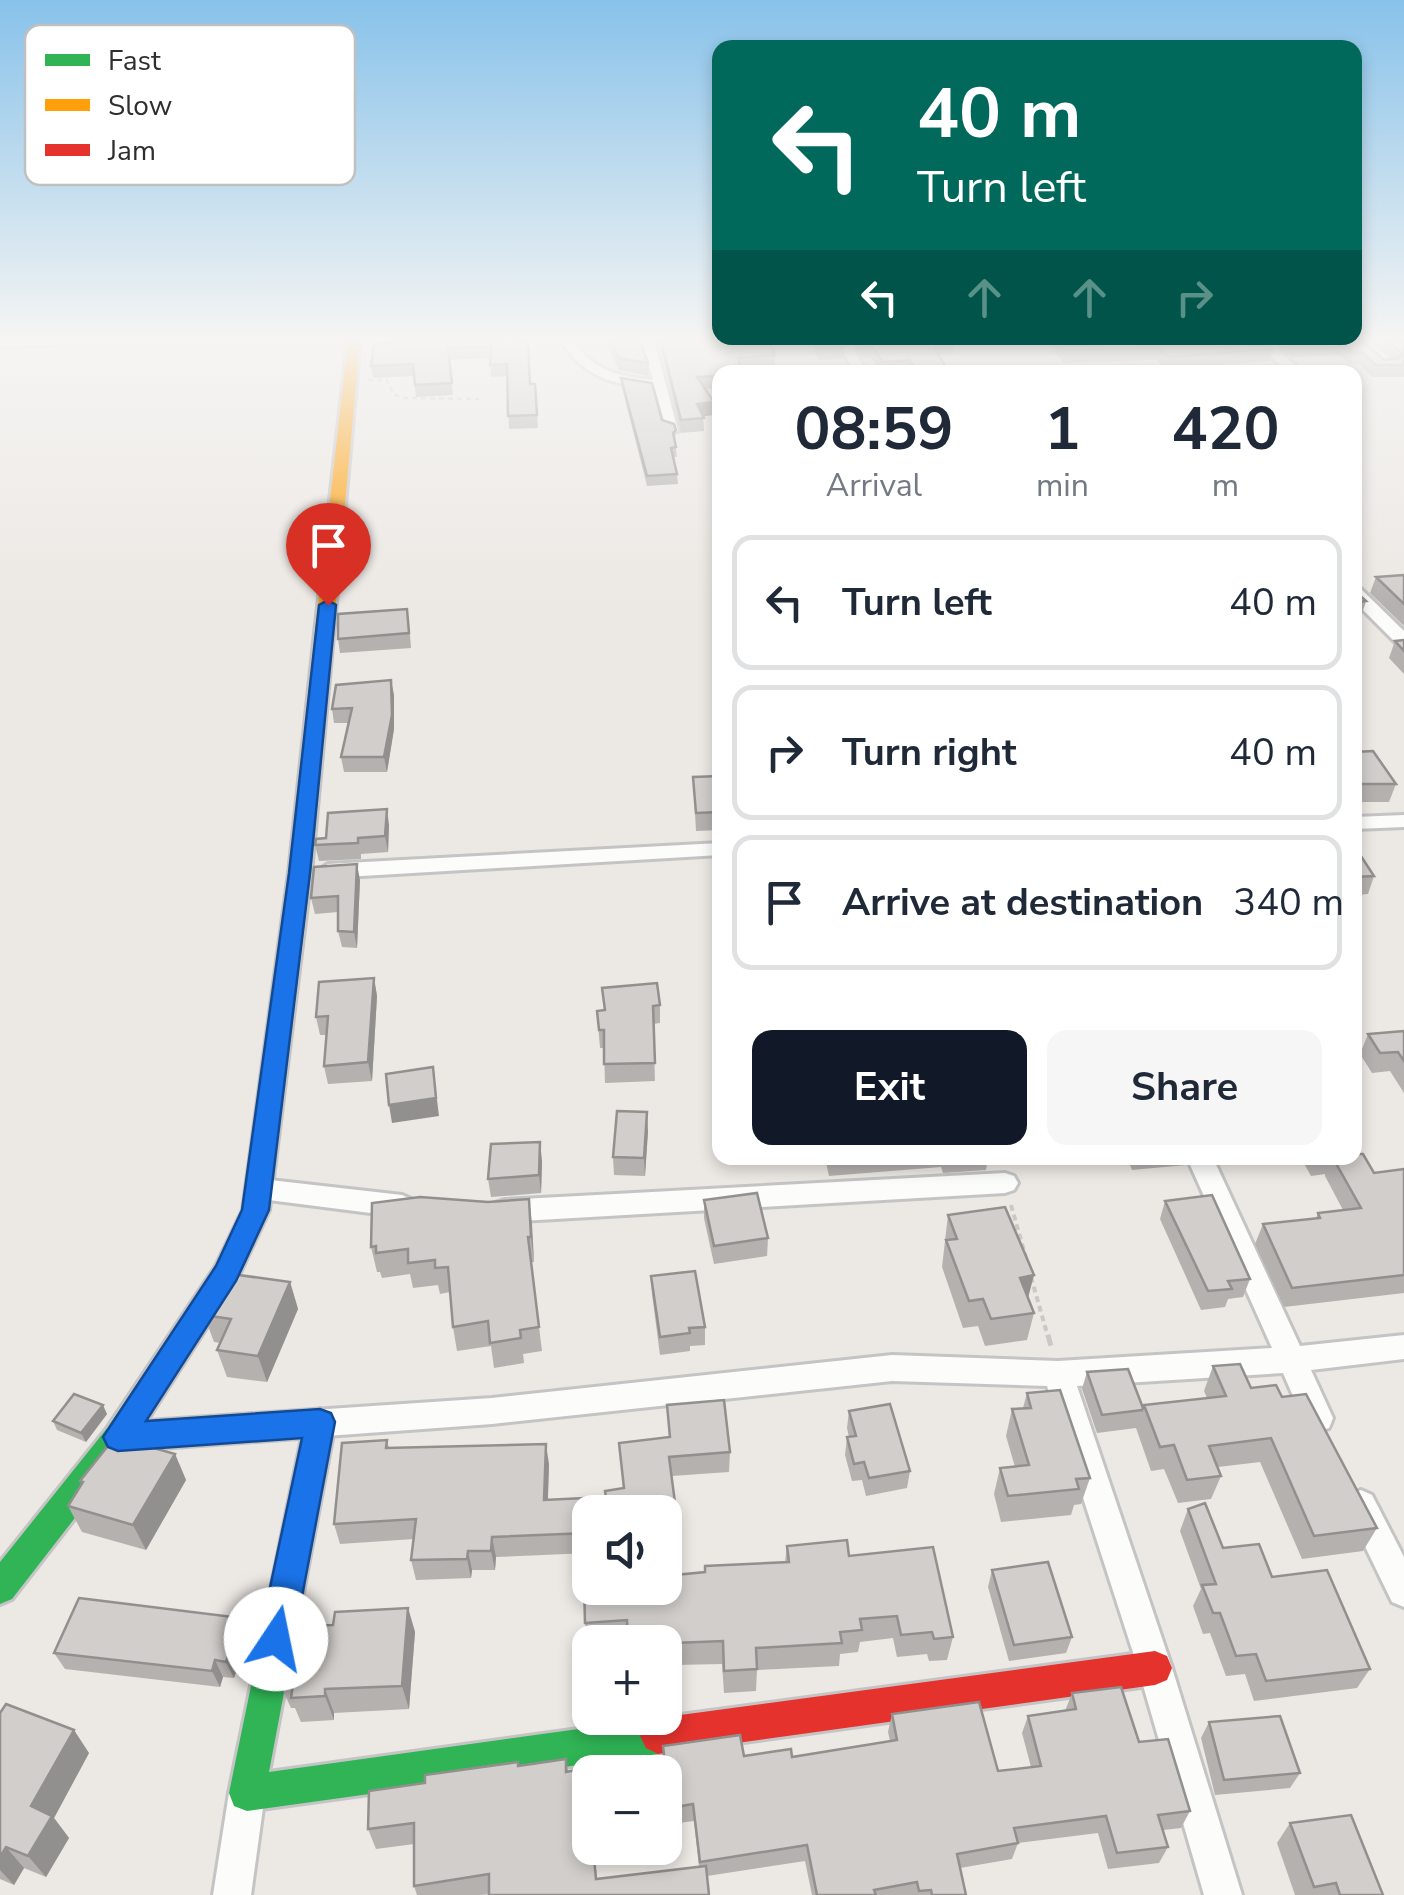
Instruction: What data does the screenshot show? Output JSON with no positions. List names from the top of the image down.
{
  "legend": ["Fast", "Slow", "Jam"],
  "page": {
    "turn": ["40 m", "Turn left"],
    "eta": [
      "08:59",
      "Arrival",
      "1",
      "min",
      "420",
      "m"
    ],
    "list": [
      {
        "name": "Turn left",
        "value": "40 m"
      },
      {
        "name": "Turn right",
        "value": "40 m"
      },
      {
        "name": "Arrive at destination",
        "value": "340 m"
      }
    ],
    "buttons": ["Exit", "Share"],
    "map_buttons": ["+", "−"]
  }
}
